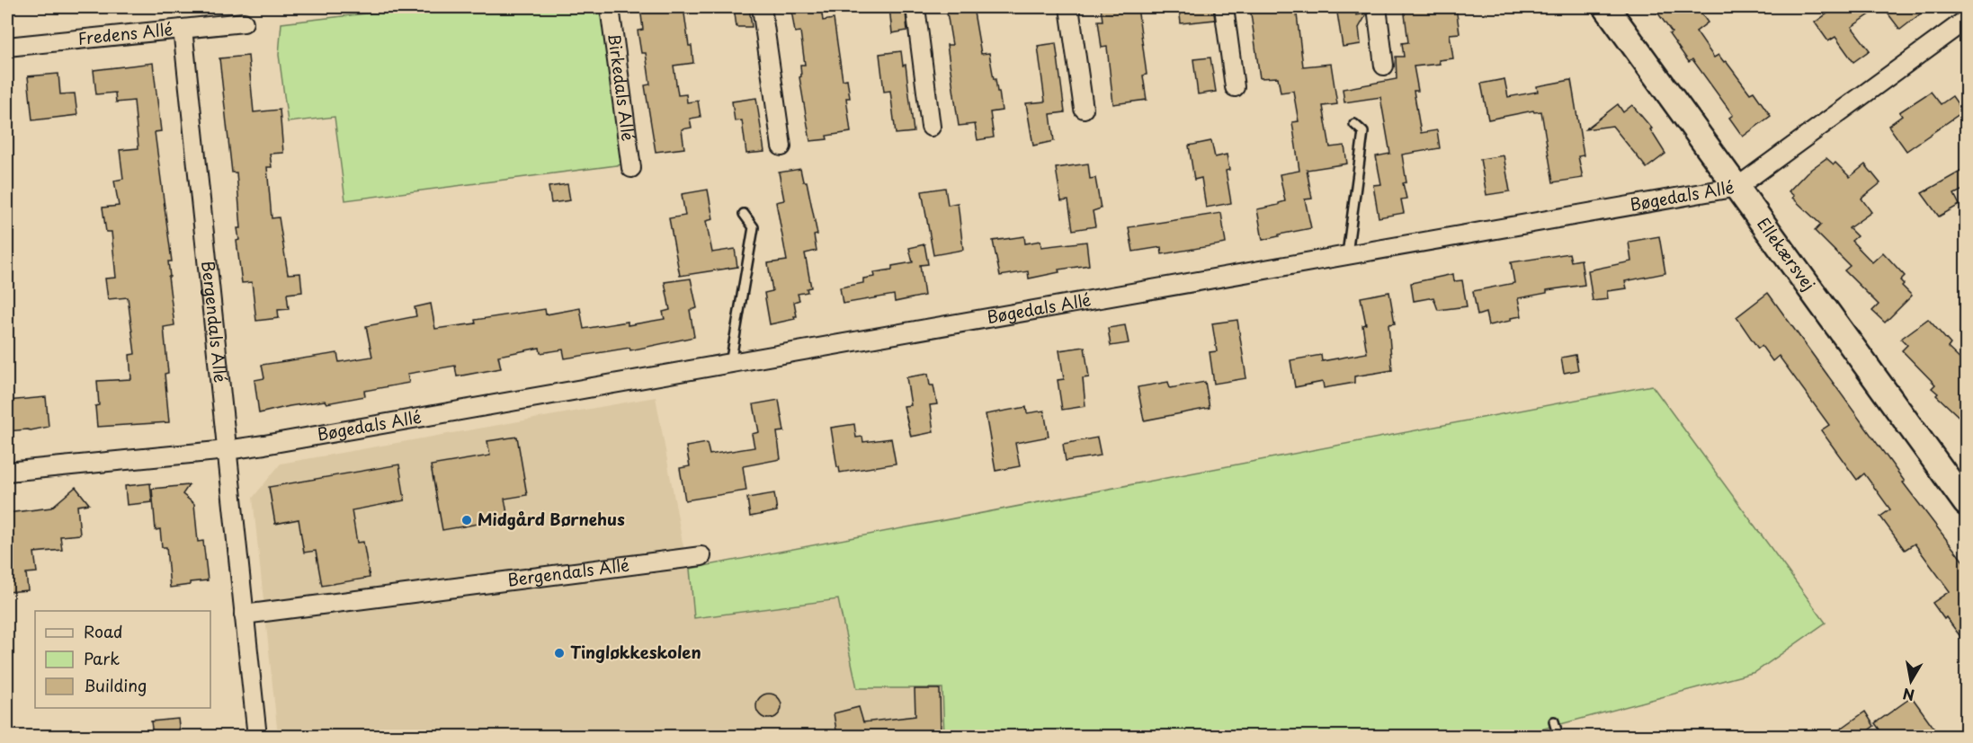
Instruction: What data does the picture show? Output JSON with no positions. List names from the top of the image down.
{
  "streets": {
    "street": [
      "Fredens Allé",
      "Birkedals Allé",
      "Bøgedals Allé",
      "Ellekærsvej",
      "Bergendals Allé"
    ]
  },
  "crossings": [
    ["Fredens Allé", "Bergendals Allé"],
    ["Bøgedals Allé", "Ellekærsvej"],
    ["Bøgedals Allé", "Bergendals Allé"]
  ],
  "places": ["Midgård Børnehus", "Tingløkkeskolen"],
  "legend": ["Road", "Park", "Building"],
  "north": "bottom"
}
